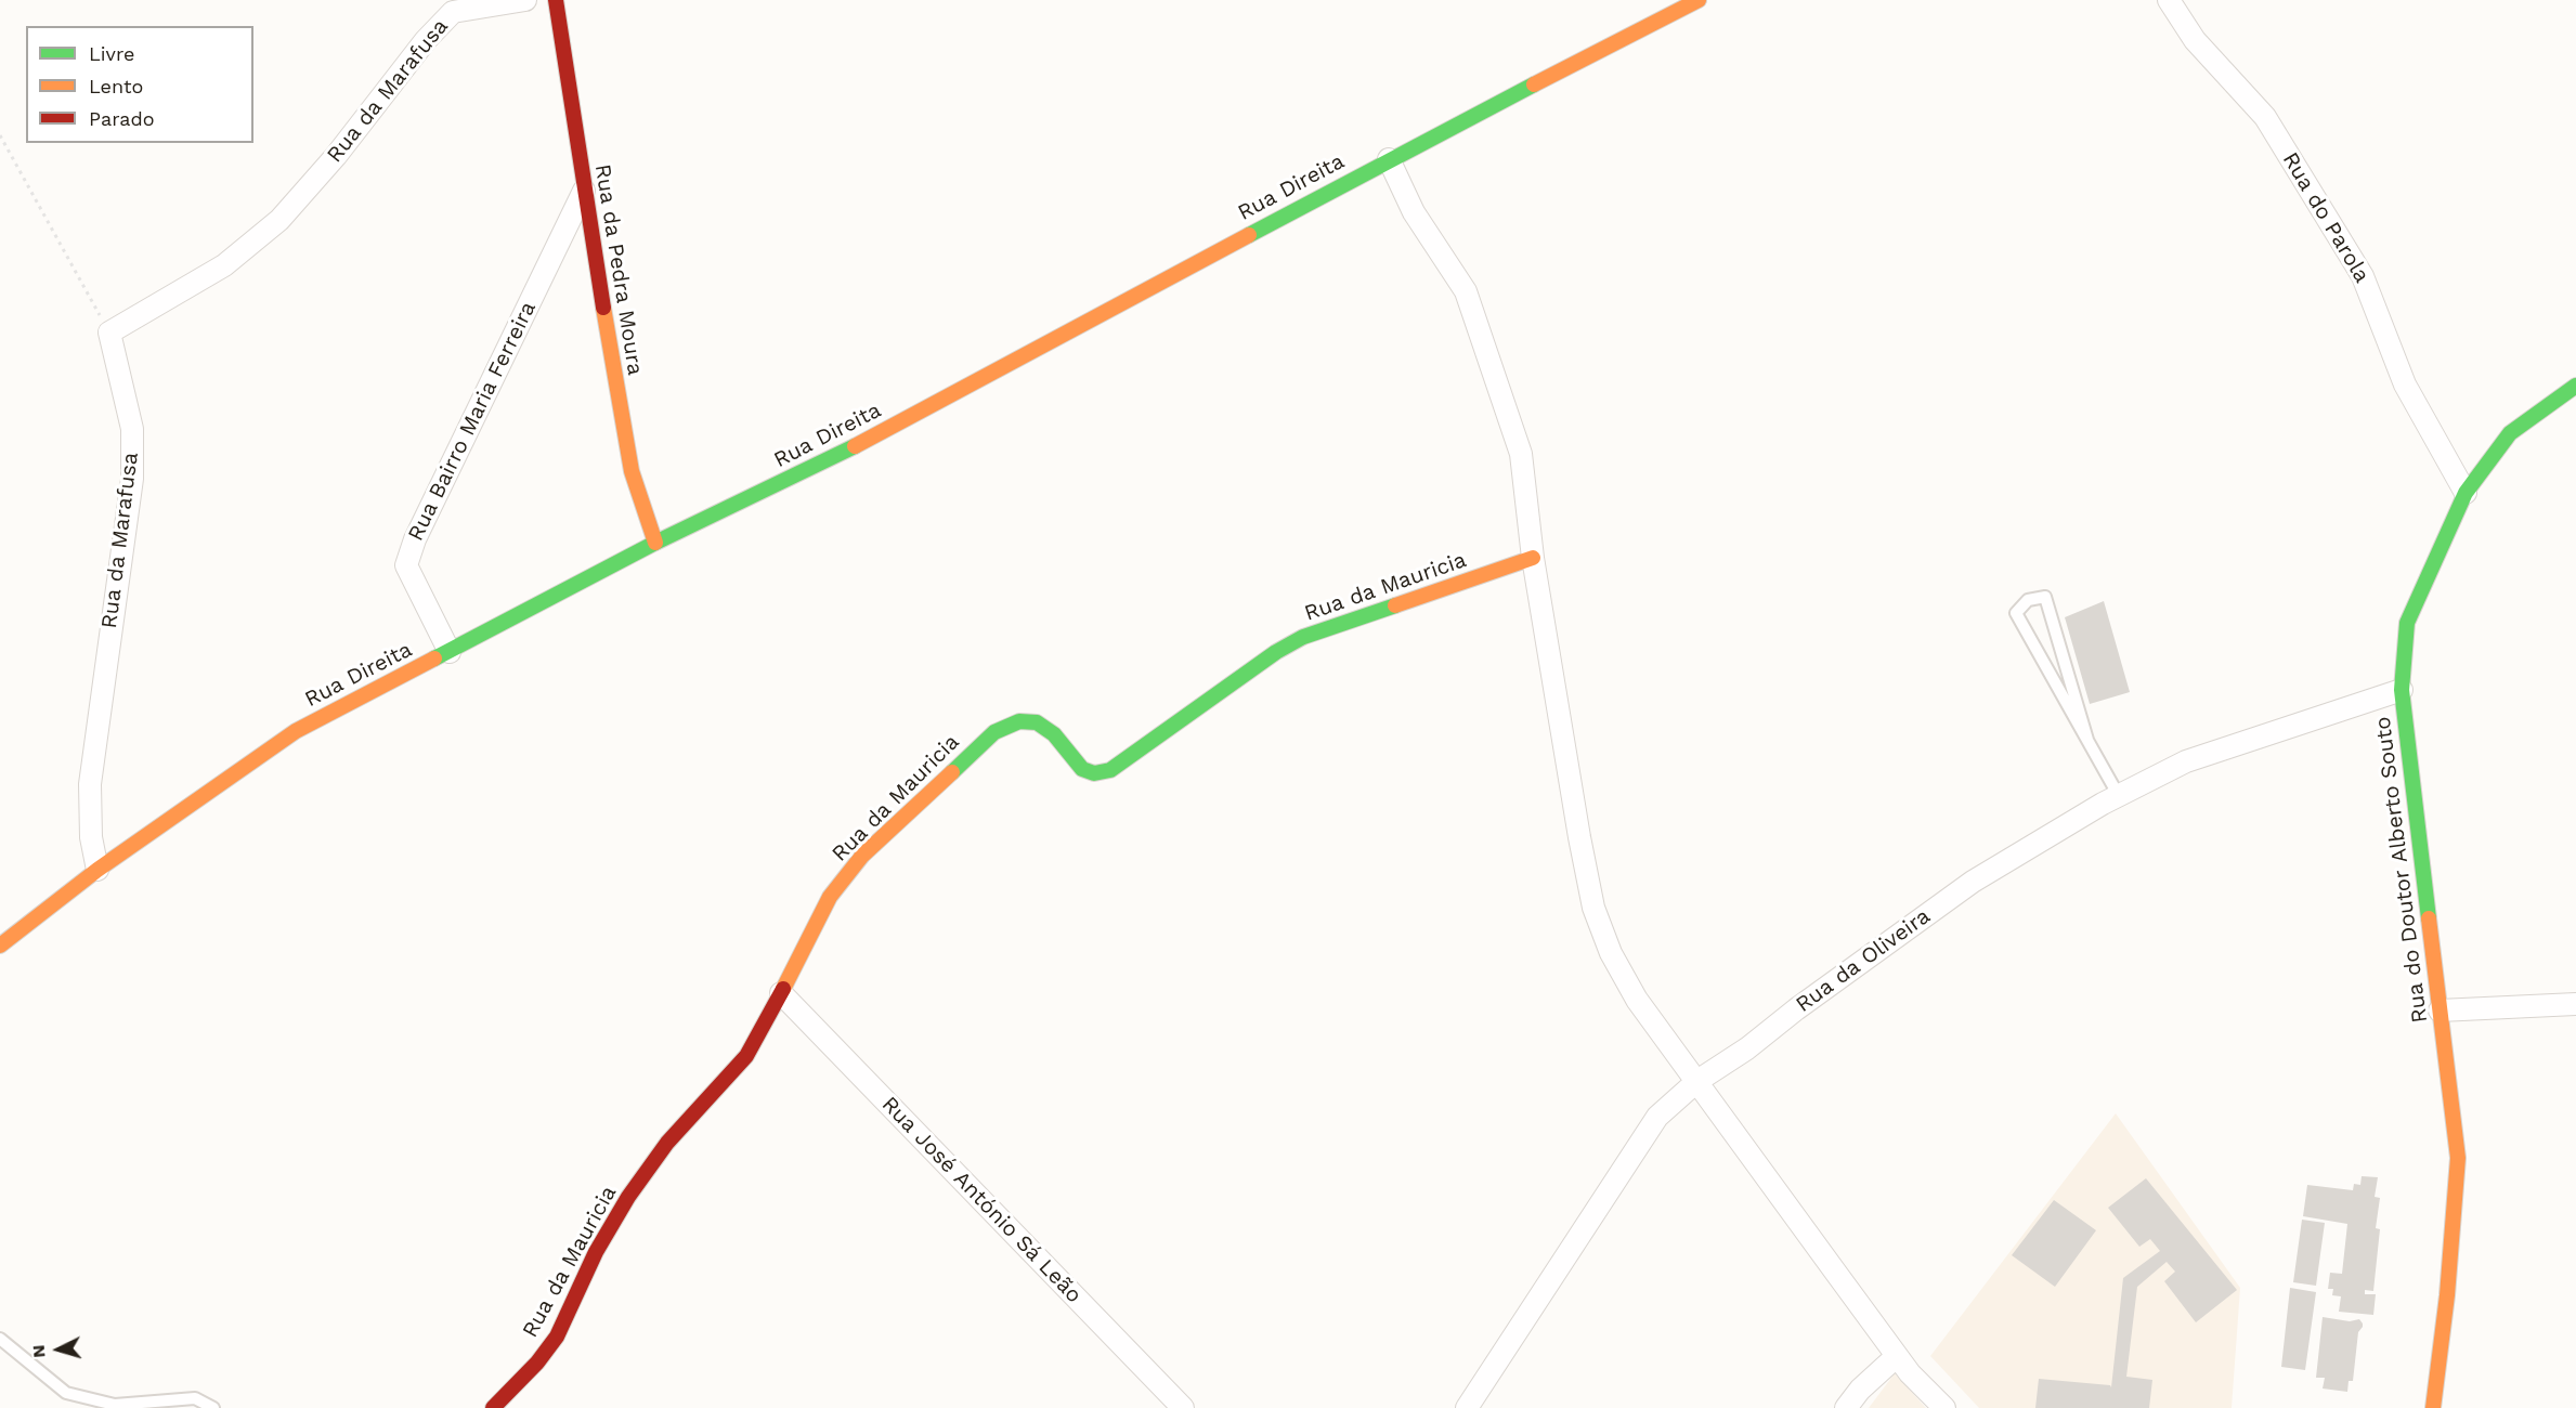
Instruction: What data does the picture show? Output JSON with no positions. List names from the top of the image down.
{
  "streets": {
    "main road": [
      "Rua Direita",
      "Rua da Pedra Moura",
      "Rua da Mauricia",
      "Rua do Doutor Alberto Souto"
    ],
    "street": [
      "Rua da Marafusa",
      "Rua do Parola",
      "Rua Bairro Maria Ferreira",
      "Rua da Oliveira",
      "Rua José António Sá Leão"
    ]
  },
  "crossings": [
    ["Rua da Marafusa", "Rua Direita"],
    ["Rua Direita", "Rua da Pedra Moura"],
    ["Rua Direita", "Rua Bairro Maria Ferreira"],
    ["Rua do Parola", "Rua do Doutor Alberto Souto"],
    ["Rua da Pedra Moura", "Rua Bairro Maria Ferreira"],
    ["Rua da Mauricia", "Rua José António Sá Leão"],
    ["Rua do Doutor Alberto Souto", "Rua da Oliveira"]
  ],
  "legend": ["Livre", "Lento", "Parado"],
  "north": "left"
}
